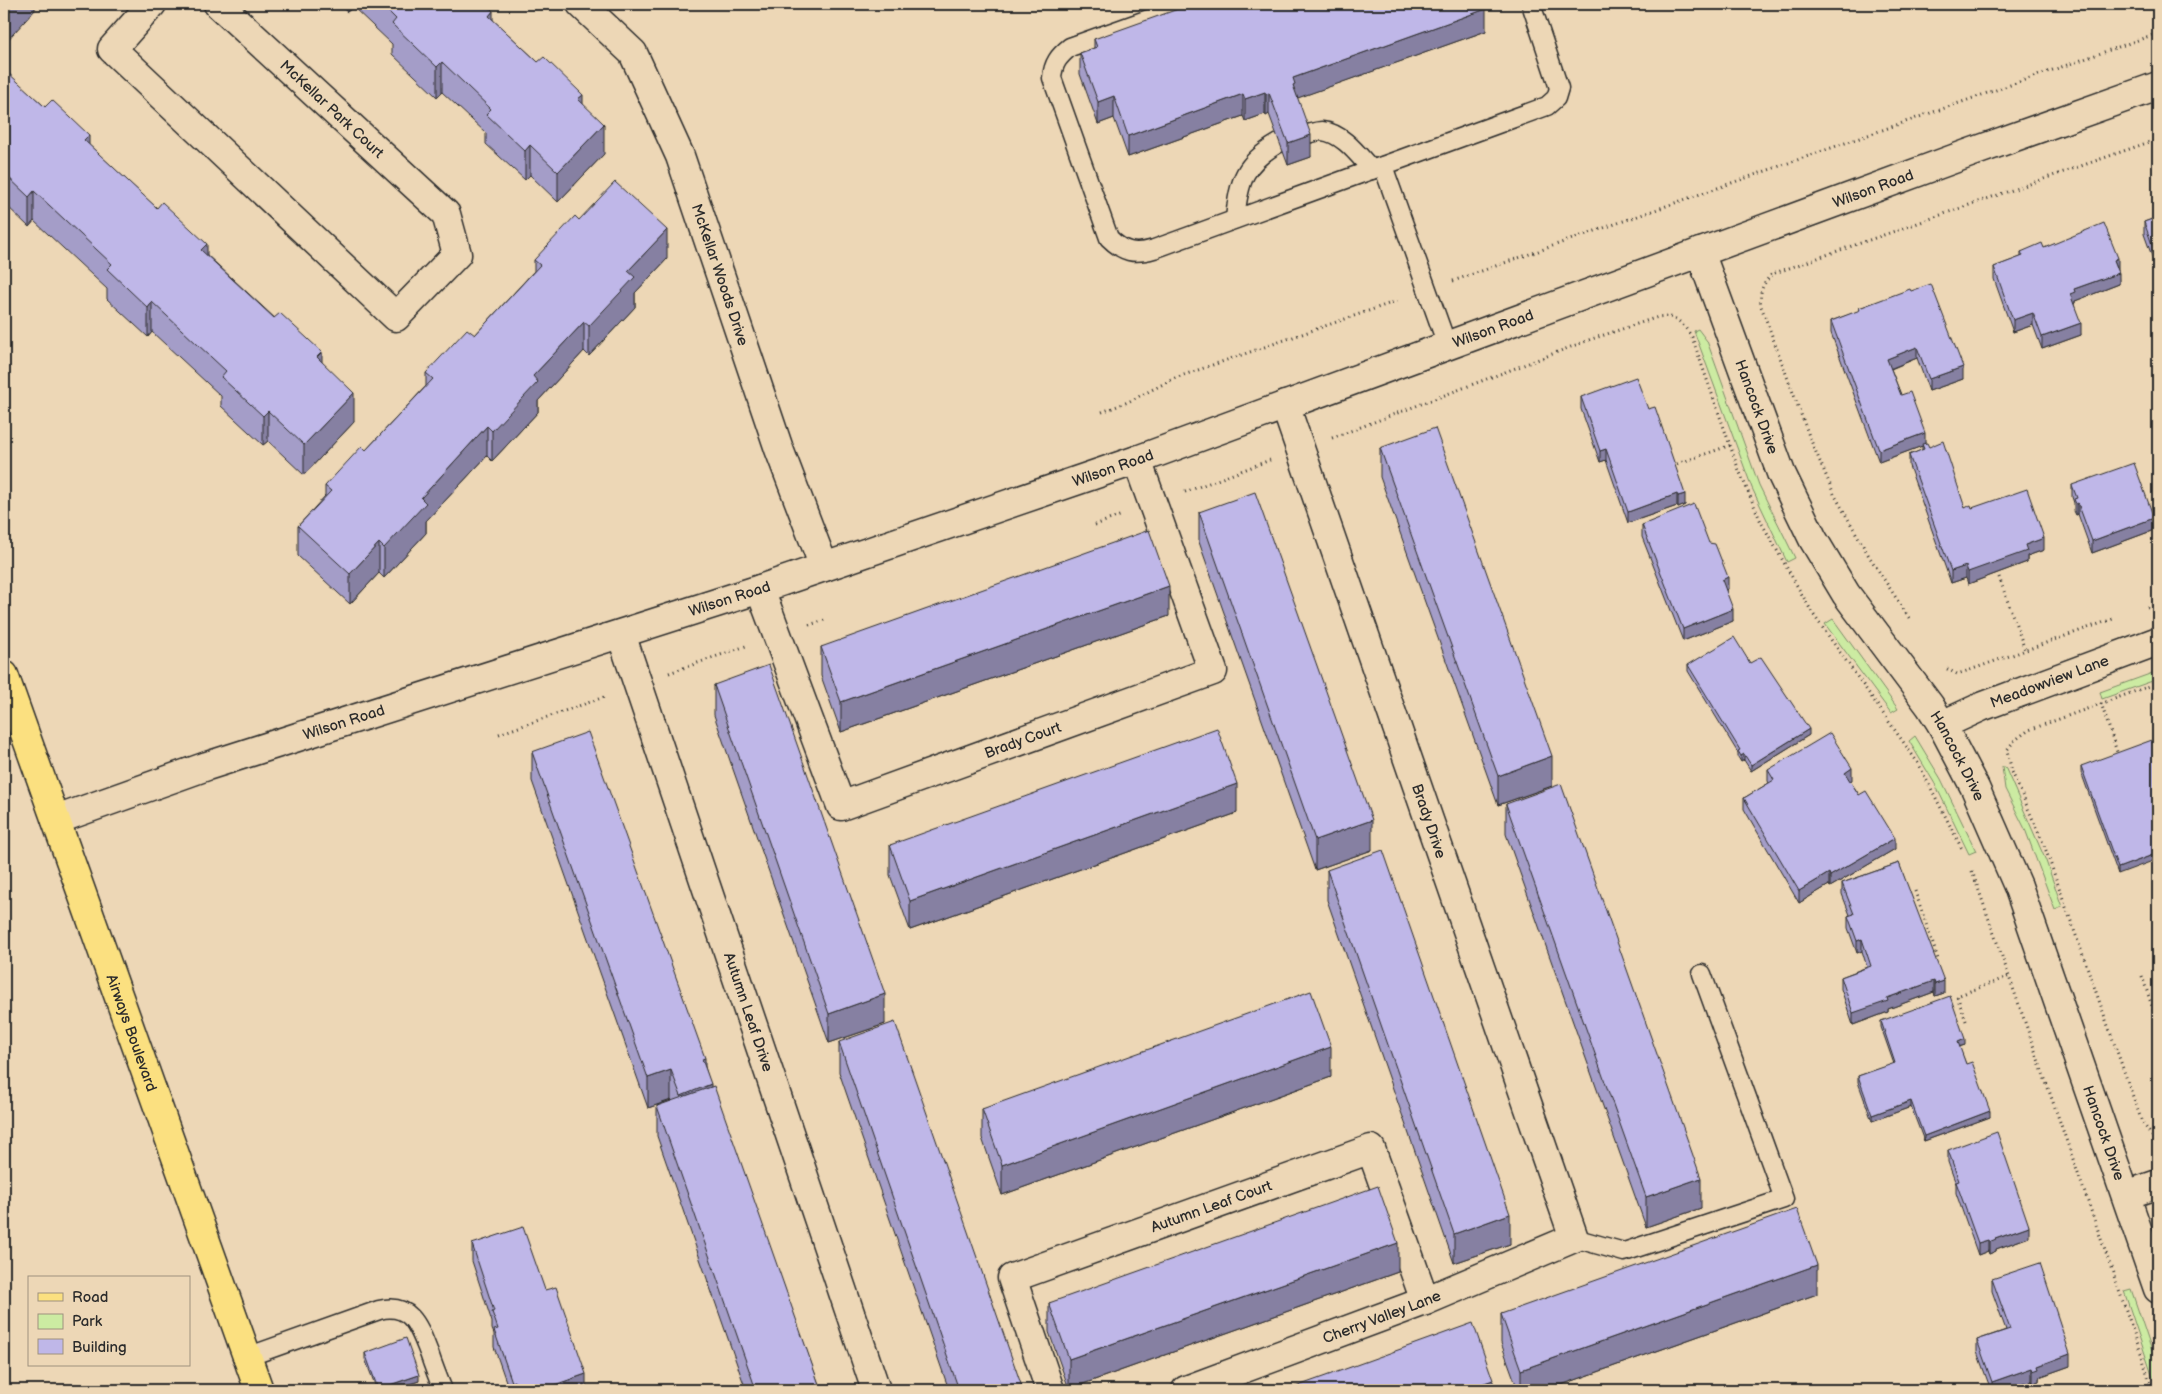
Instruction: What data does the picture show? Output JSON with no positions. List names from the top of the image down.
{
  "streets": {
    "main road": ["Airways Boulevard"],
    "street": [
      "McKellar Park Court",
      "Wilson Road",
      "McKellar Woods Drive",
      "Hancock Drive",
      "Meadowview Lane",
      "Brady Court",
      "Brady Drive",
      "Autumn Leaf Drive",
      "Autumn Leaf Court",
      "Cherry Valley Lane"
    ]
  },
  "crossings": [
    ["Wilson Road", "McKellar Woods Drive"],
    ["Wilson Road", "Hancock Drive"],
    ["Wilson Road", "Brady Court"],
    ["Wilson Road", "Brady Drive"],
    ["Wilson Road", "Autumn Leaf Drive"],
    ["Wilson Road", "Airways Boulevard"],
    ["Hancock Drive", "Meadowview Lane"],
    ["Brady Drive", "Cherry Valley Lane"],
    ["Autumn Leaf Court", "Cherry Valley Lane"]
  ],
  "legend": ["Road", "Park", "Building"]
}
